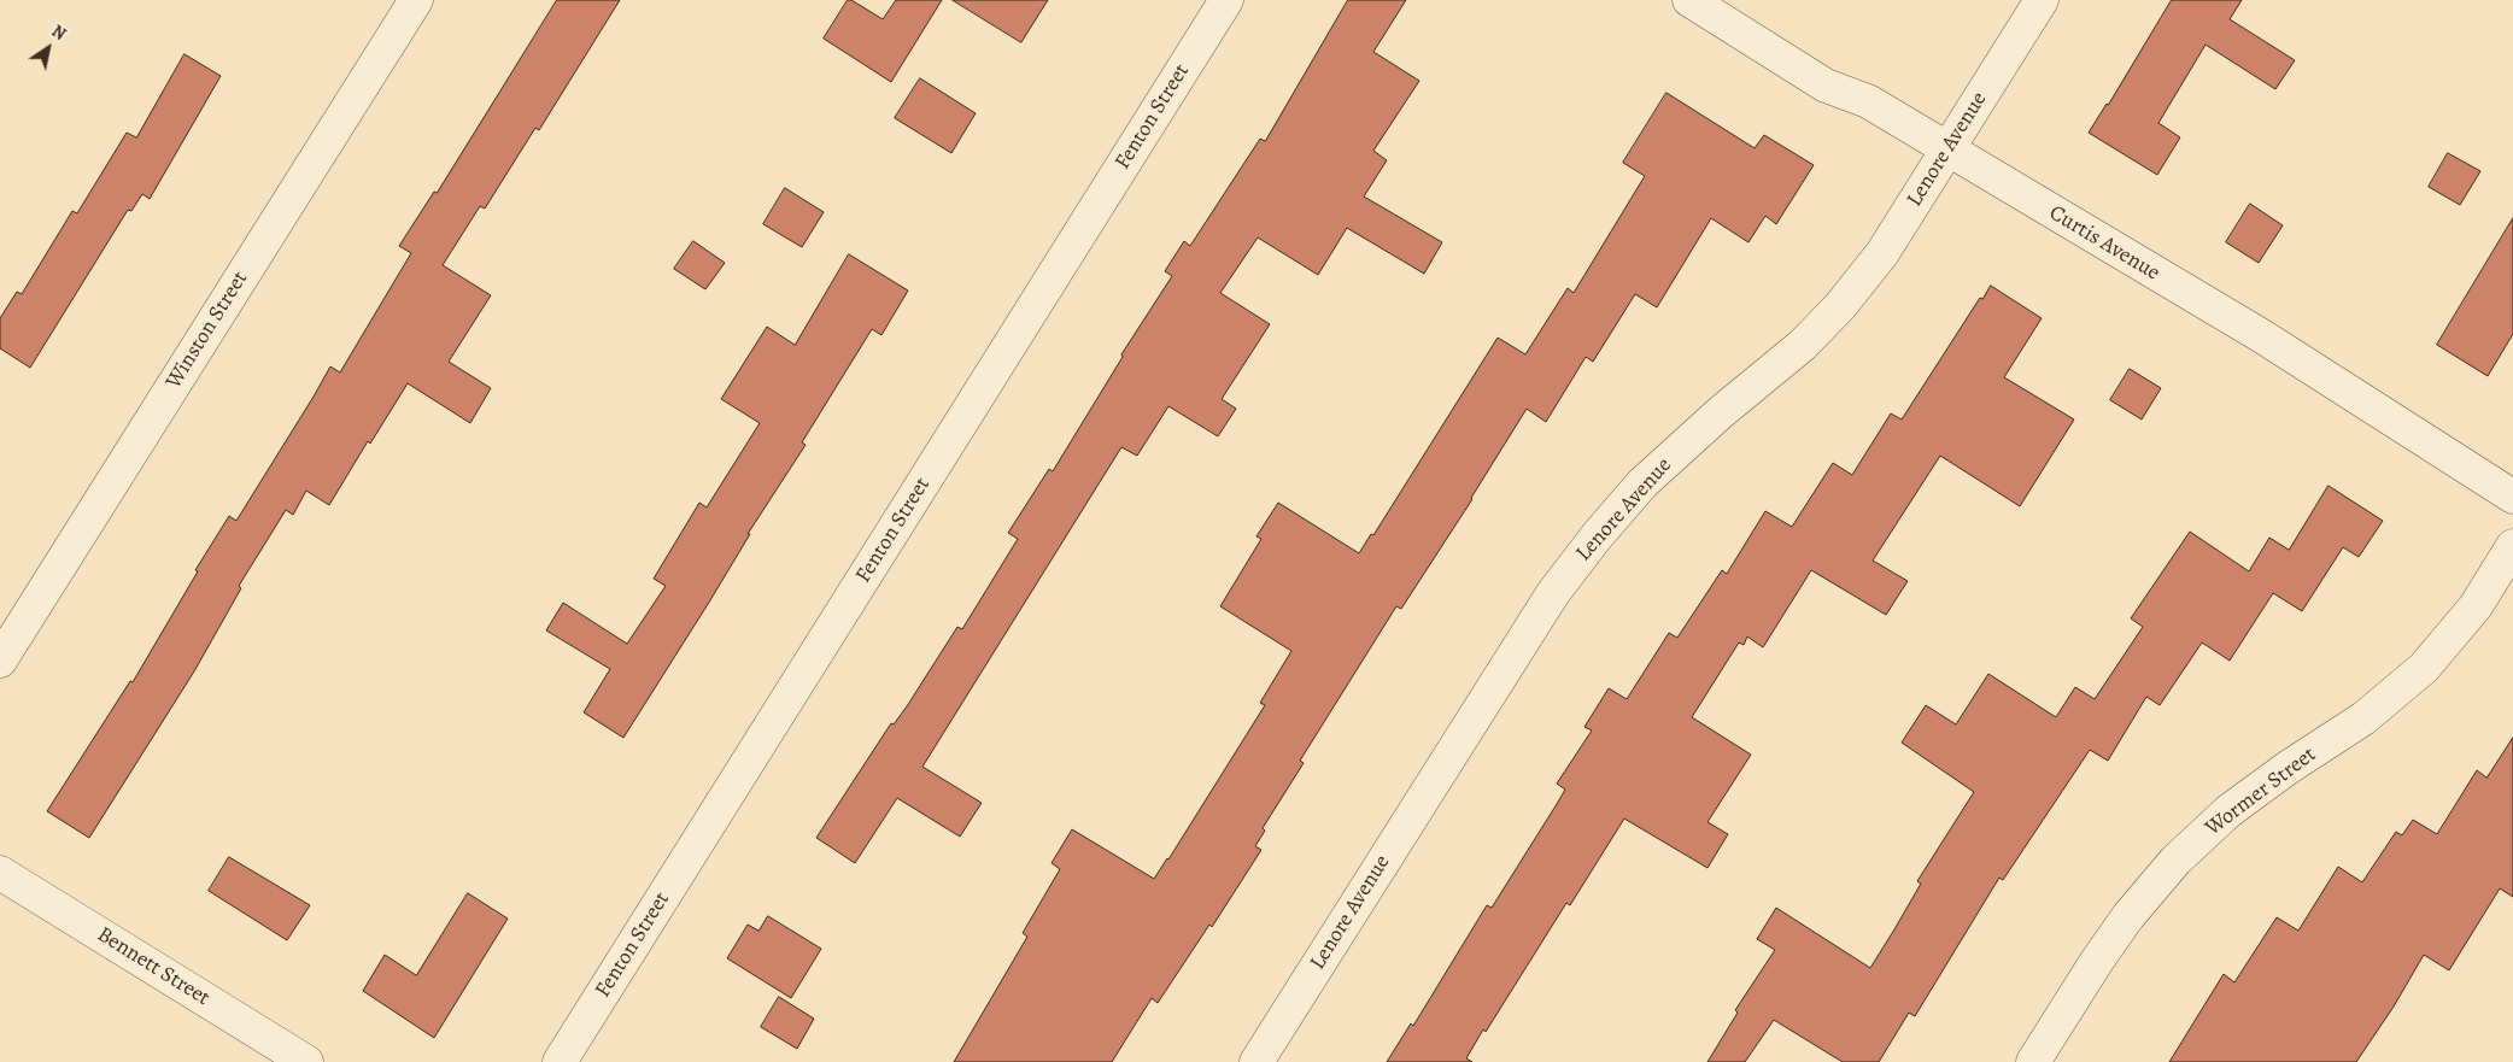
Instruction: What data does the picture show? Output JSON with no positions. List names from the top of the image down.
{
  "streets": {
    "street": [
      "Fenton Street",
      "Lenore Avenue",
      "Curtis Avenue",
      "Winston Street",
      "Wormer Street",
      "Bennett Street"
    ]
  },
  "crossings": [
    ["Lenore Avenue", "Curtis Avenue"]
  ],
  "north": "top right"
}
